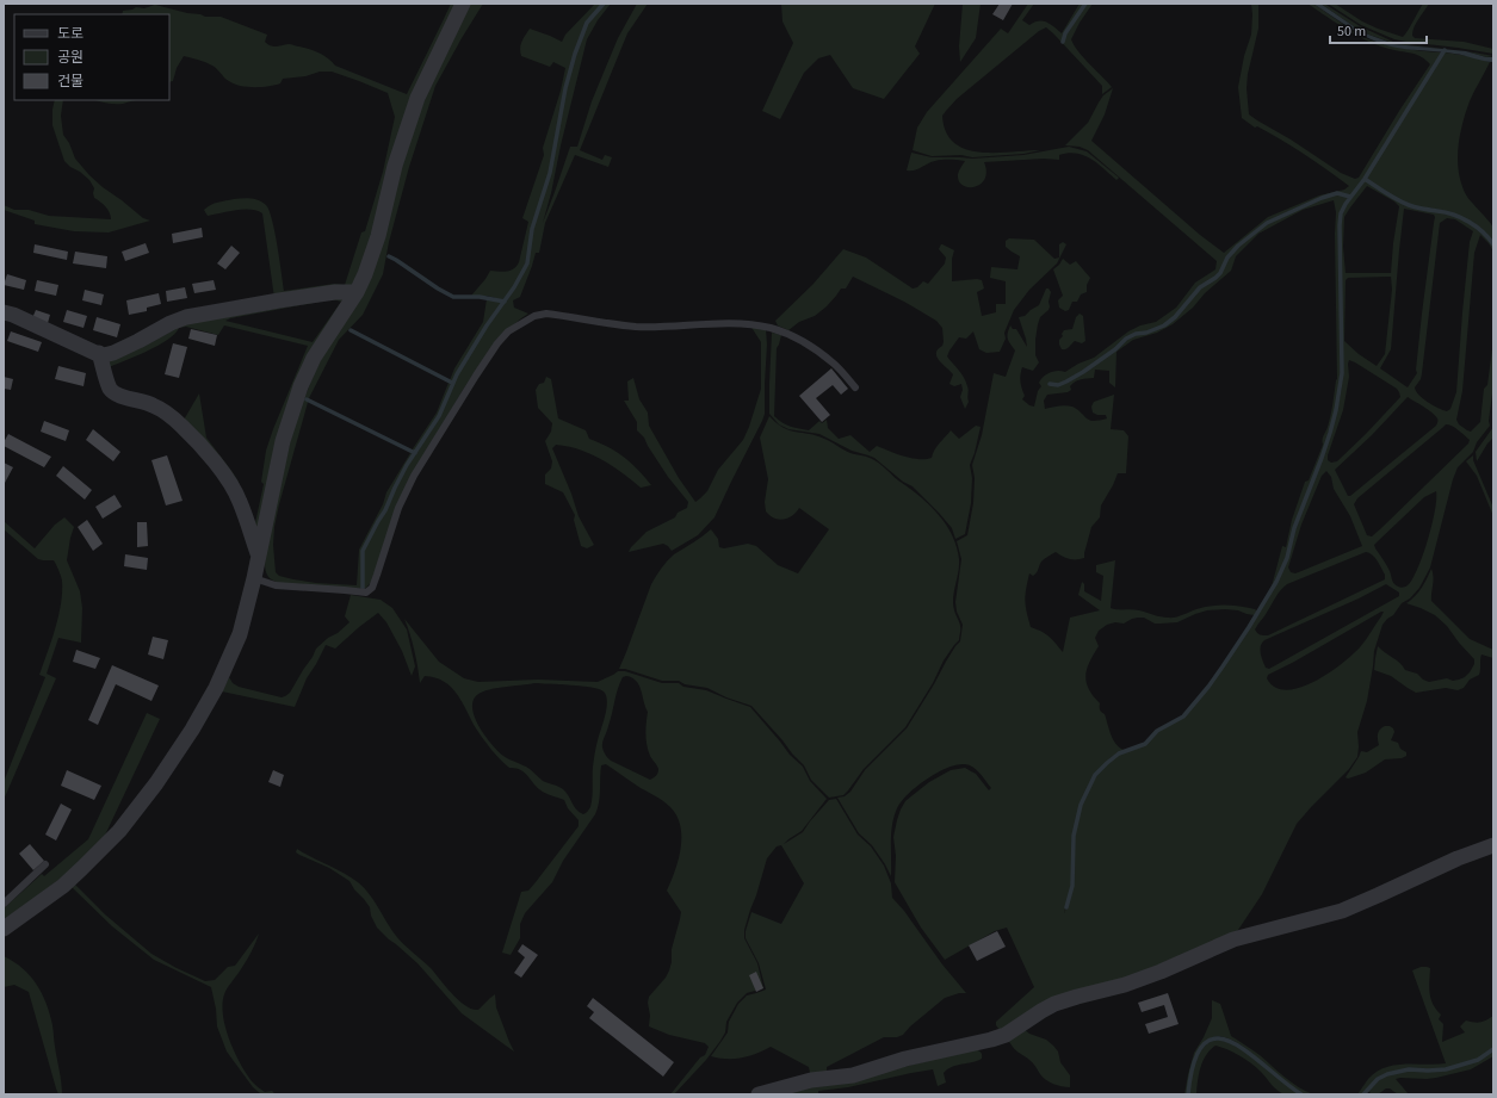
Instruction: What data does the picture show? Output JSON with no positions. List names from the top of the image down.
{
  "legend": ["도로", "공원", "건물"],
  "scale_bar": "50 m"
}
